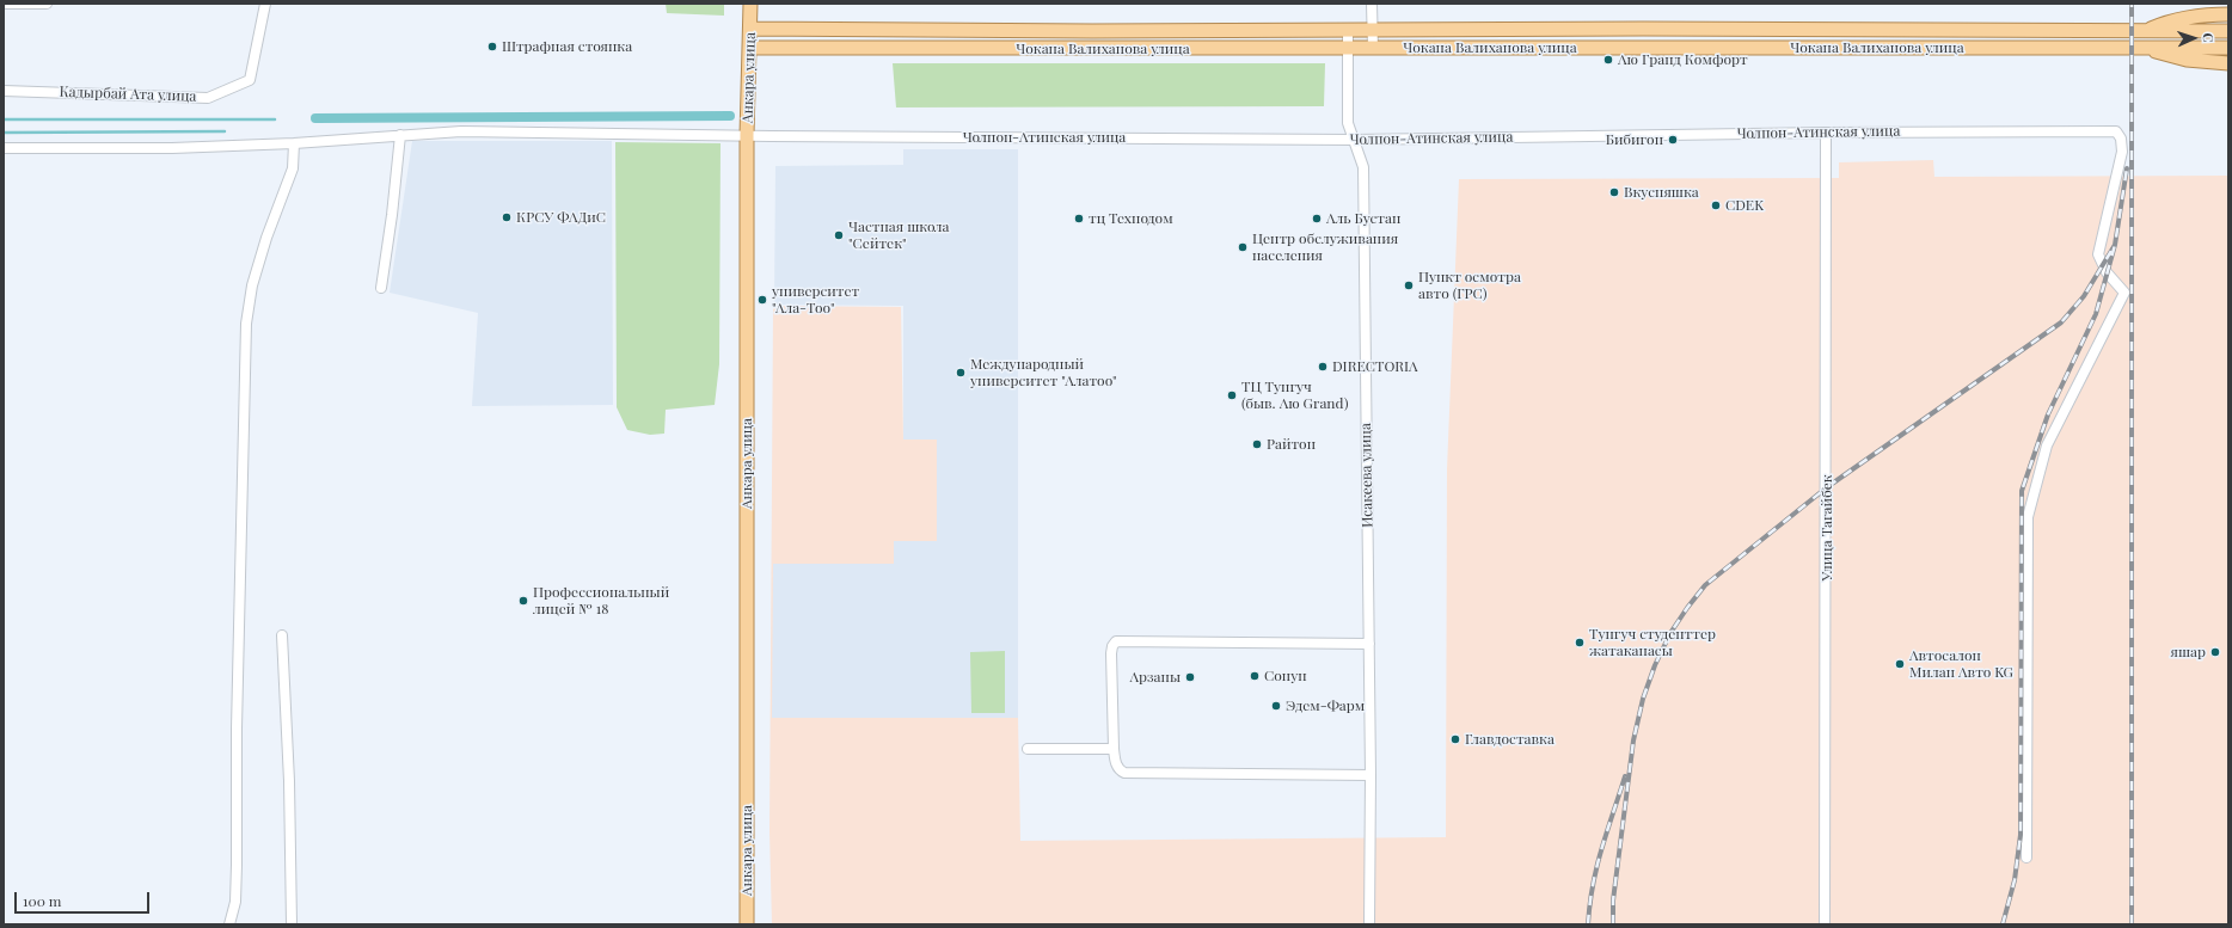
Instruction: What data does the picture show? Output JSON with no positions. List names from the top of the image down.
{
  "streets": {
    "main road": ["Чокана Валиханова улица", "Анкара улица"],
    "street": [
      "Кадырбай Ата улица",
      "Чолпон-Атинская улица",
      "Исакеева улица",
      "Улица Тагайбек"
    ]
  },
  "crossings": [
    ["Чокана Валиханова улица", "Анкара улица"],
    ["Чокана Валиханова улица", "Исакеева улица"],
    ["Анкара улица", "Чолпон-Атинская улица"],
    ["Чолпон-Атинская улица", "Исакеева улица"],
    ["Чолпон-Атинская улица", "Улица Тагайбек"]
  ],
  "places": [
    "Штрафная стоянка",
    "Аю Гранд Комфорт",
    "Бибигон",
    "Вкусняшка",
    "CDEK",
    "КРСУ ФАДиС",
    "тц Технодом",
    "Аль Бустан",
    "Частная школа \"Сейтек\"",
    "Центр обслуживания населения",
    "Пункт осмотра авто (ГРС)",
    "университет \"Ала-Тоо\"",
    "DIRECTORIA",
    "Международный университет \"Алатоо\"",
    "ТЦ Тунгуч (быв. Аю Grand)",
    "Райтон",
    "Профессиональный лицей № 18",
    "Тунгуч студенттер жатаканасы",
    "яшар",
    "Автосалон Милан Авто KG",
    "Сонун",
    "Арзаны",
    "Эдем-Фарм",
    "Главдоставка"
  ],
  "scale_bar": "100 m",
  "north": "right"
}
